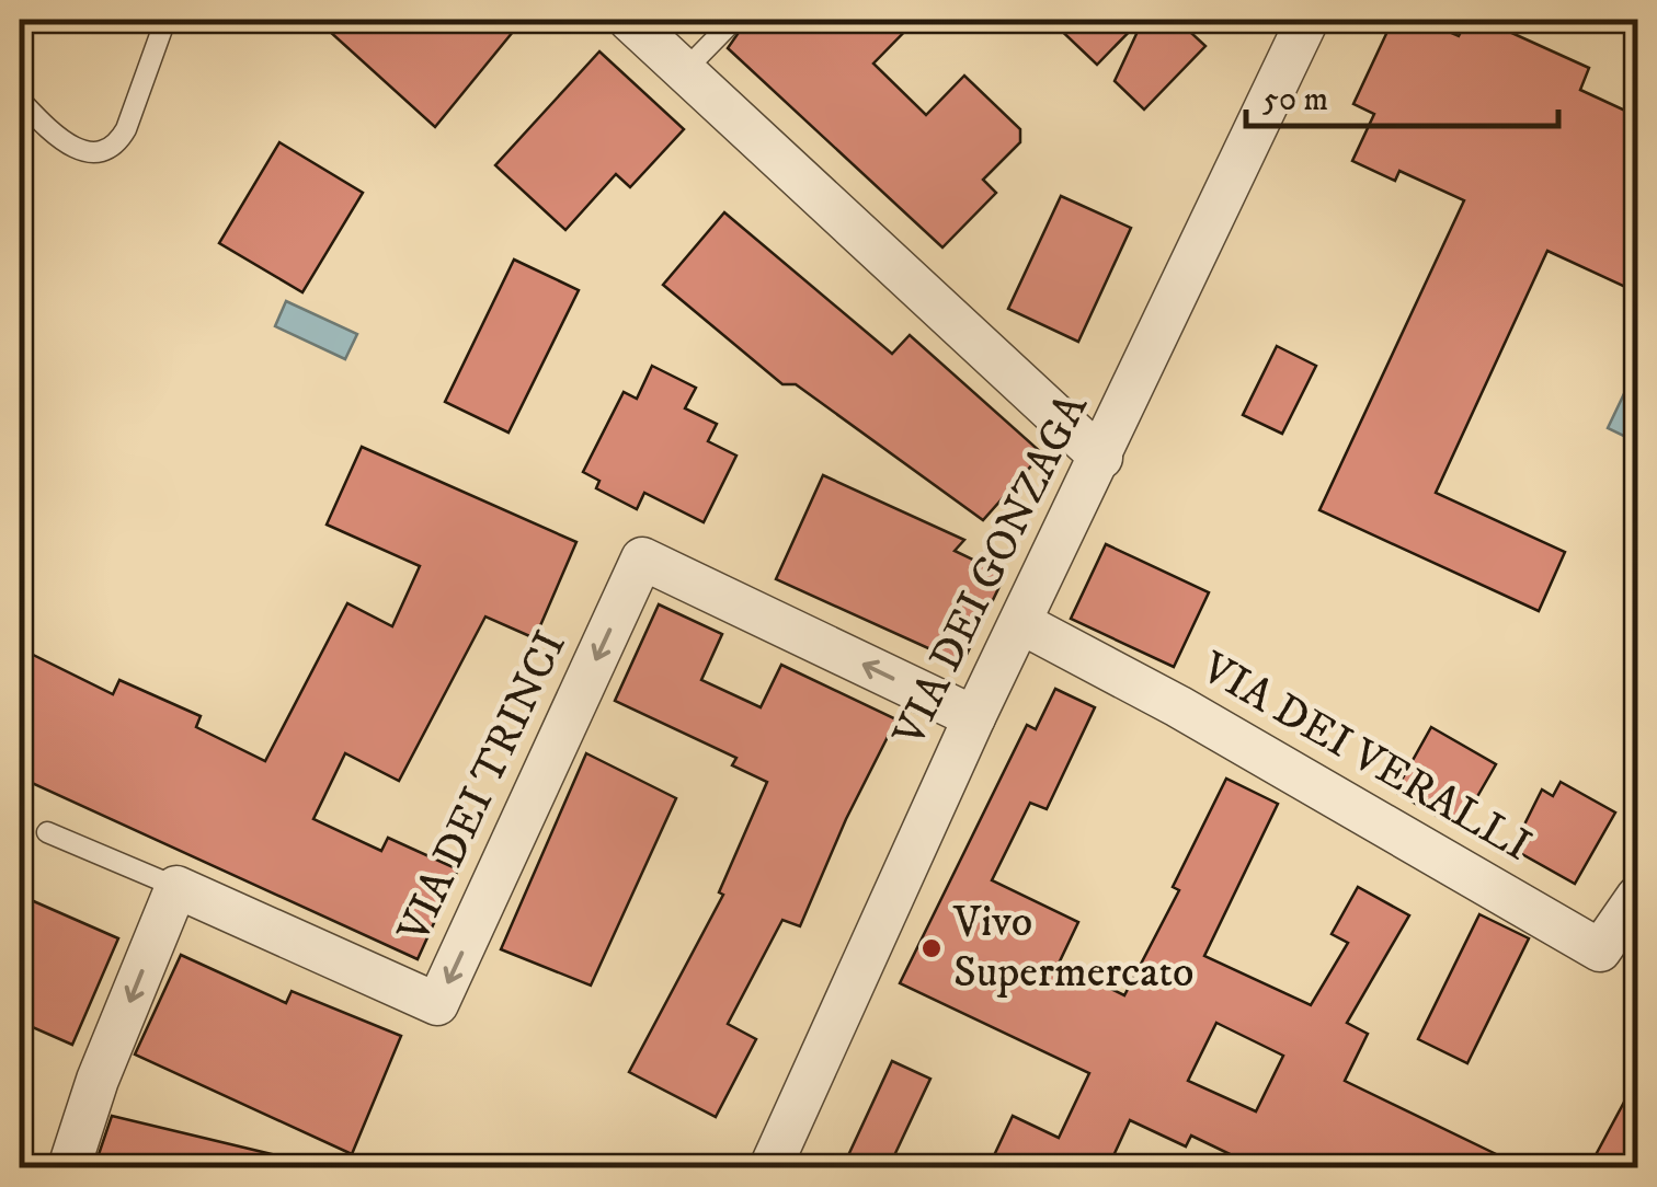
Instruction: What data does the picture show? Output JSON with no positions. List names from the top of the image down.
{
  "streets": {
    "street": ["VIA DEI GONZAGA", "VIA DEI VERALLI", "VIA DEI TRINCI"]
  },
  "crossings": [
    ["VIA DEI GONZAGA", "VIA DEI VERALLI"],
    ["VIA DEI GONZAGA", "VIA DEI TRINCI"]
  ],
  "places": ["Vivo Supermercato"],
  "scale_bar": "50 m"
}
